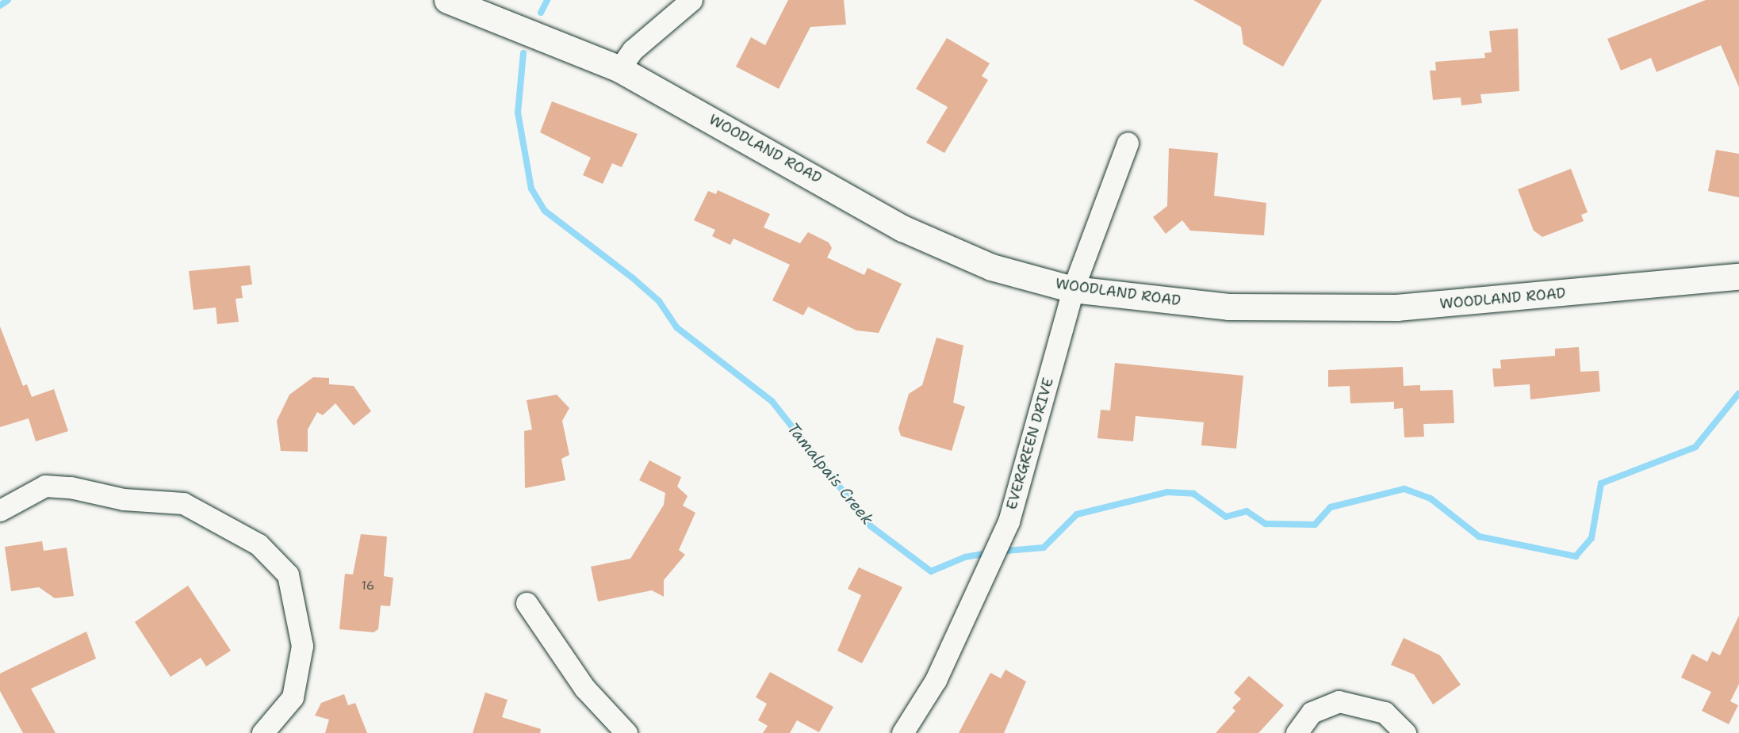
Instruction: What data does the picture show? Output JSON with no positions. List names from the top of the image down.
{
  "streets": {
    "street": ["WOODLAND ROAD", "EVERGREEN DRIVE"]
  },
  "crossings": [
    ["WOODLAND ROAD", "EVERGREEN DRIVE"]
  ],
  "water": ["Tamalpais Creek"],
  "house_numbers": ["16"]
}
